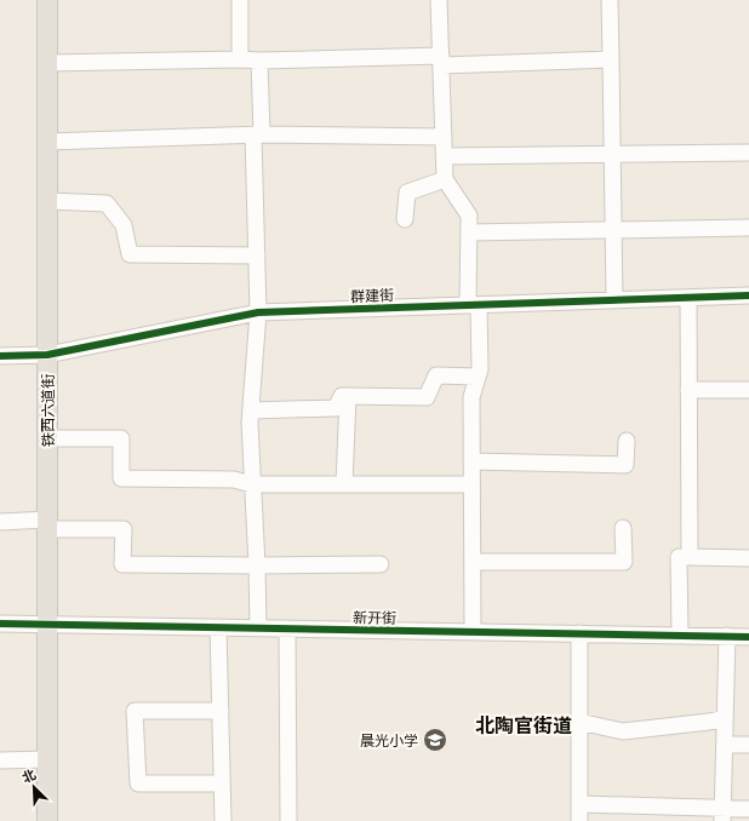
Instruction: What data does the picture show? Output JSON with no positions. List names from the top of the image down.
{
  "streets": {
    "main road": ["铁西六道街"],
    "street": ["群建街", "新开街"]
  },
  "crossings": [
    ["群建街", "铁西六道街"],
    ["铁西六道街", "新开街"]
  ],
  "districts": ["北陶官街道"],
  "places": {
    "school or university": ["晨光小学"]
  },
  "north": "top left"
}
